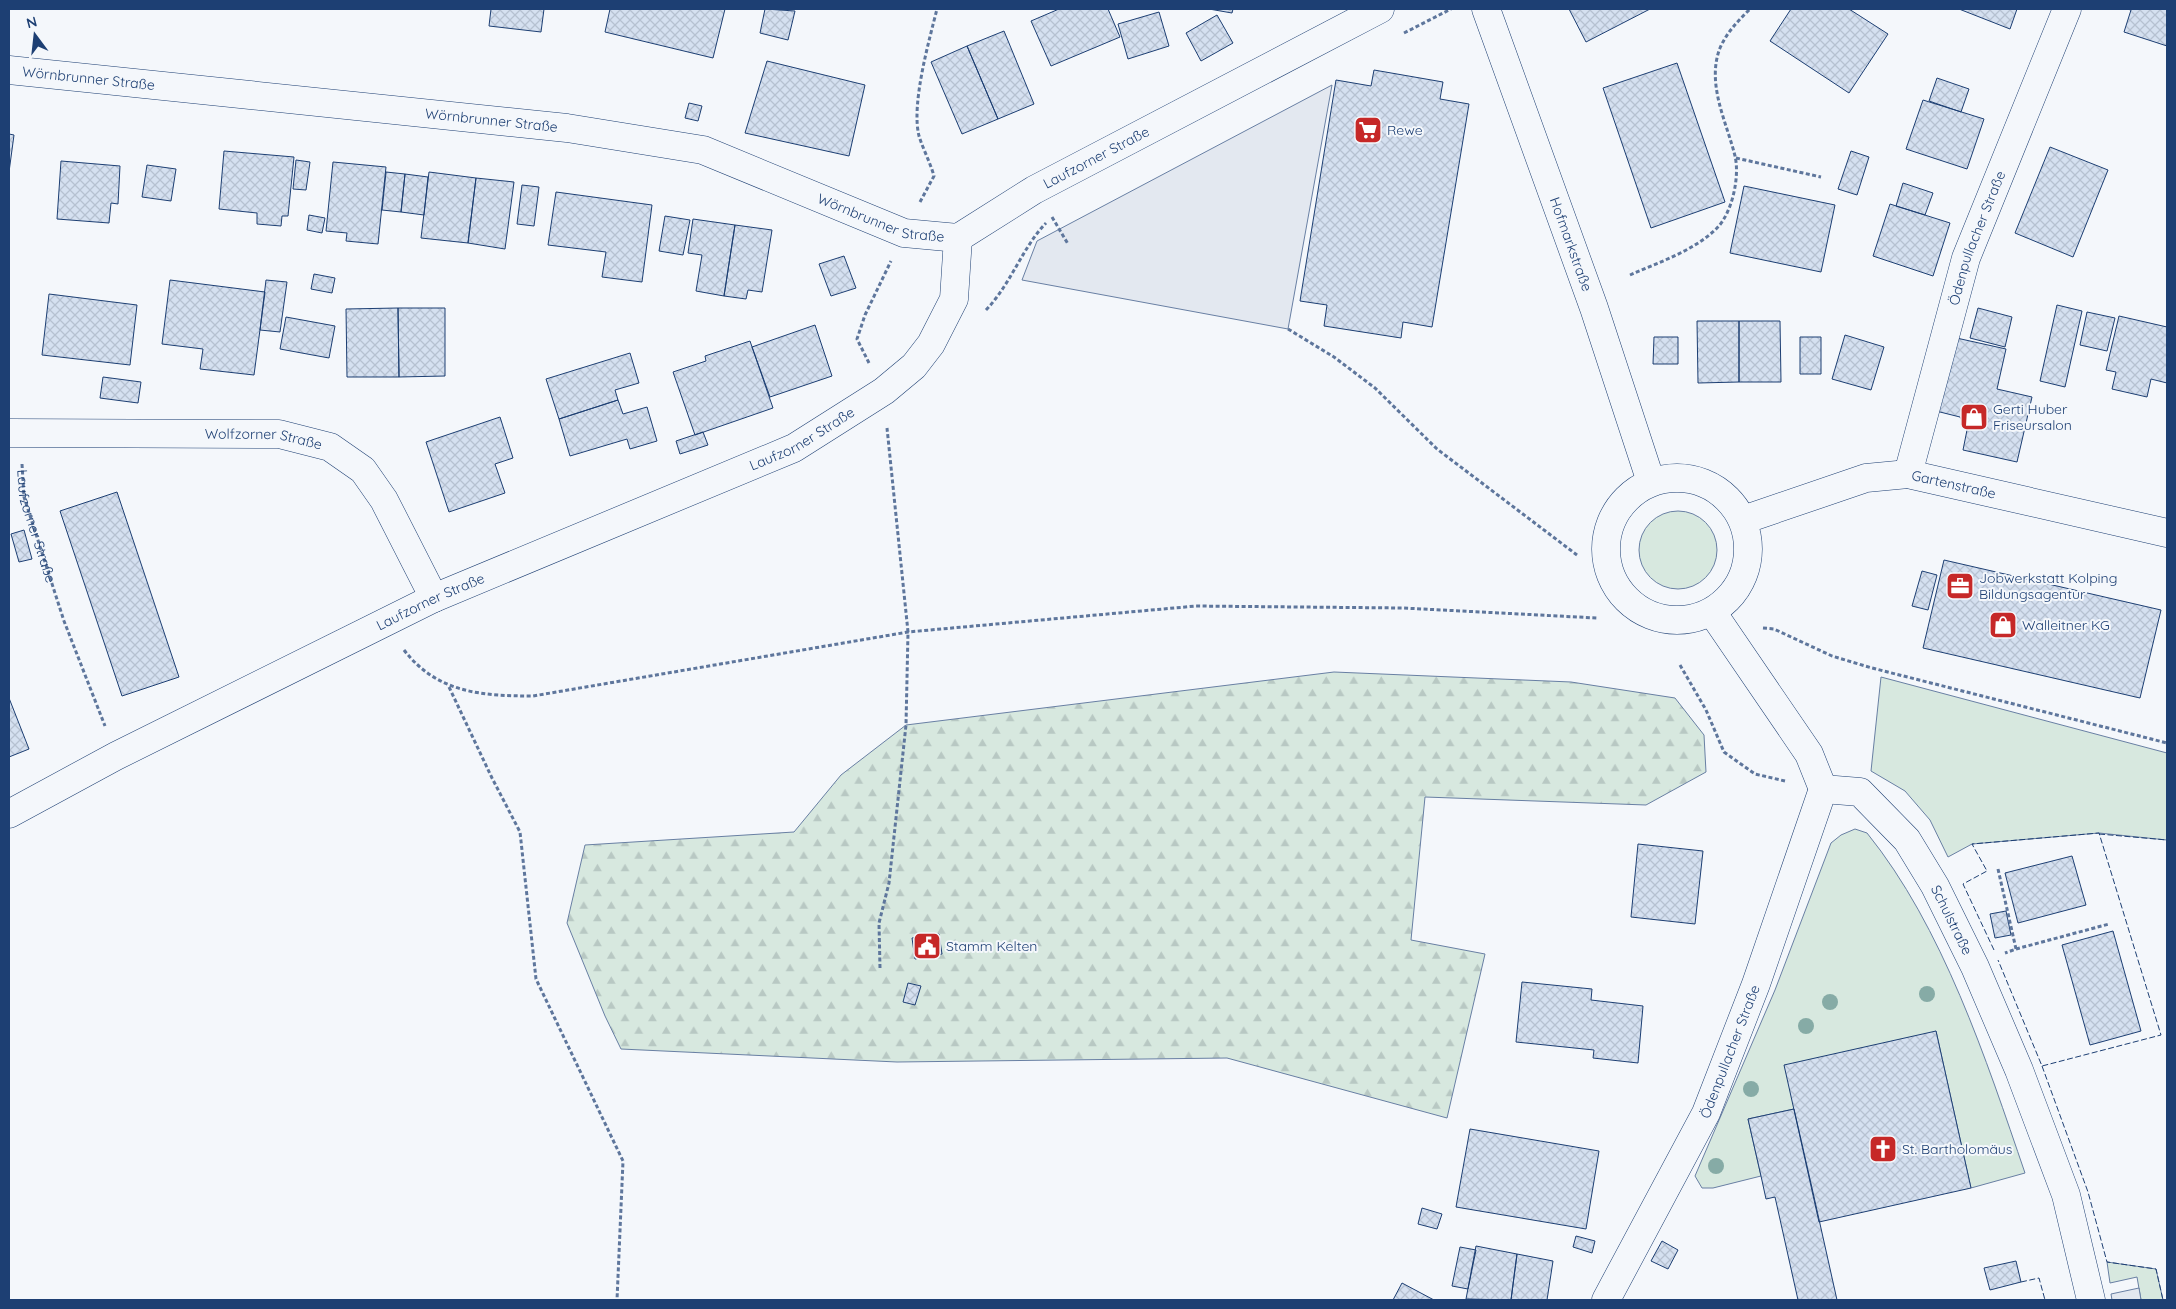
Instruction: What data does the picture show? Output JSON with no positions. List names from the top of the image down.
{
  "streets": {
    "street": [
      "Wörnbrunner Straße",
      "Laufzorner Straße",
      "Ödenpullacher Straße",
      "Hofmarkstraße",
      "Wolfzorner Straße",
      "Gartenstraße",
      "Schulstraße"
    ]
  },
  "crossings": [
    ["Wörnbrunner Straße", "Laufzorner Straße"],
    ["Laufzorner Straße", "Wolfzorner Straße"],
    ["Ödenpullacher Straße", "Gartenstraße"],
    ["Ödenpullacher Straße", "Schulstraße"],
    ["Hofmarkstraße", "Gartenstraße"]
  ],
  "places": {
    "supermarket": ["Rewe"],
    "shop": ["Gerti Huber Friseursalon", "Walleitner KG"],
    "office": ["Jobwerkstatt Kolping Bildungsagentur"],
    "public building": ["Stamm Kelten"],
    "church": ["St. Bartholomäus"]
  },
  "north": "top"
}
